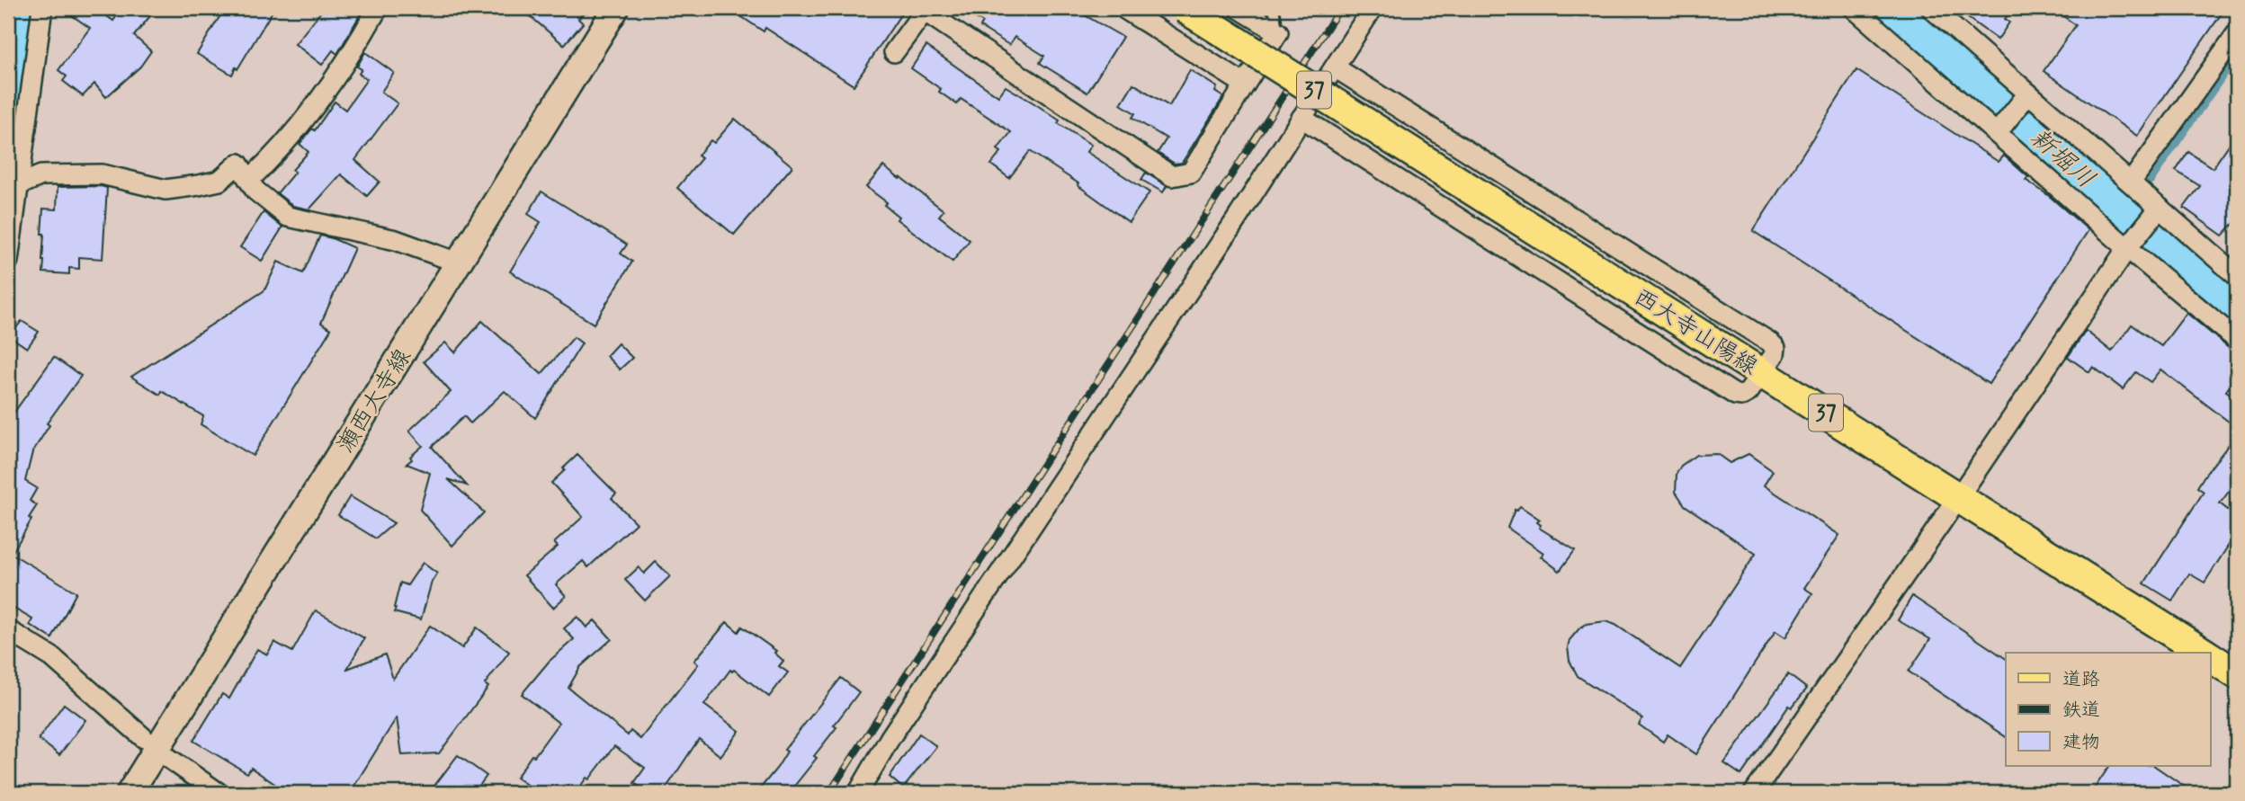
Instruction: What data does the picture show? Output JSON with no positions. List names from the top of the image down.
{
  "streets": {
    "main road": ["37", "西大寺山陽線", "瀬西大寺線"]
  },
  "water": ["新堀川"],
  "legend": ["道路", "鉄道", "建物"]
}
